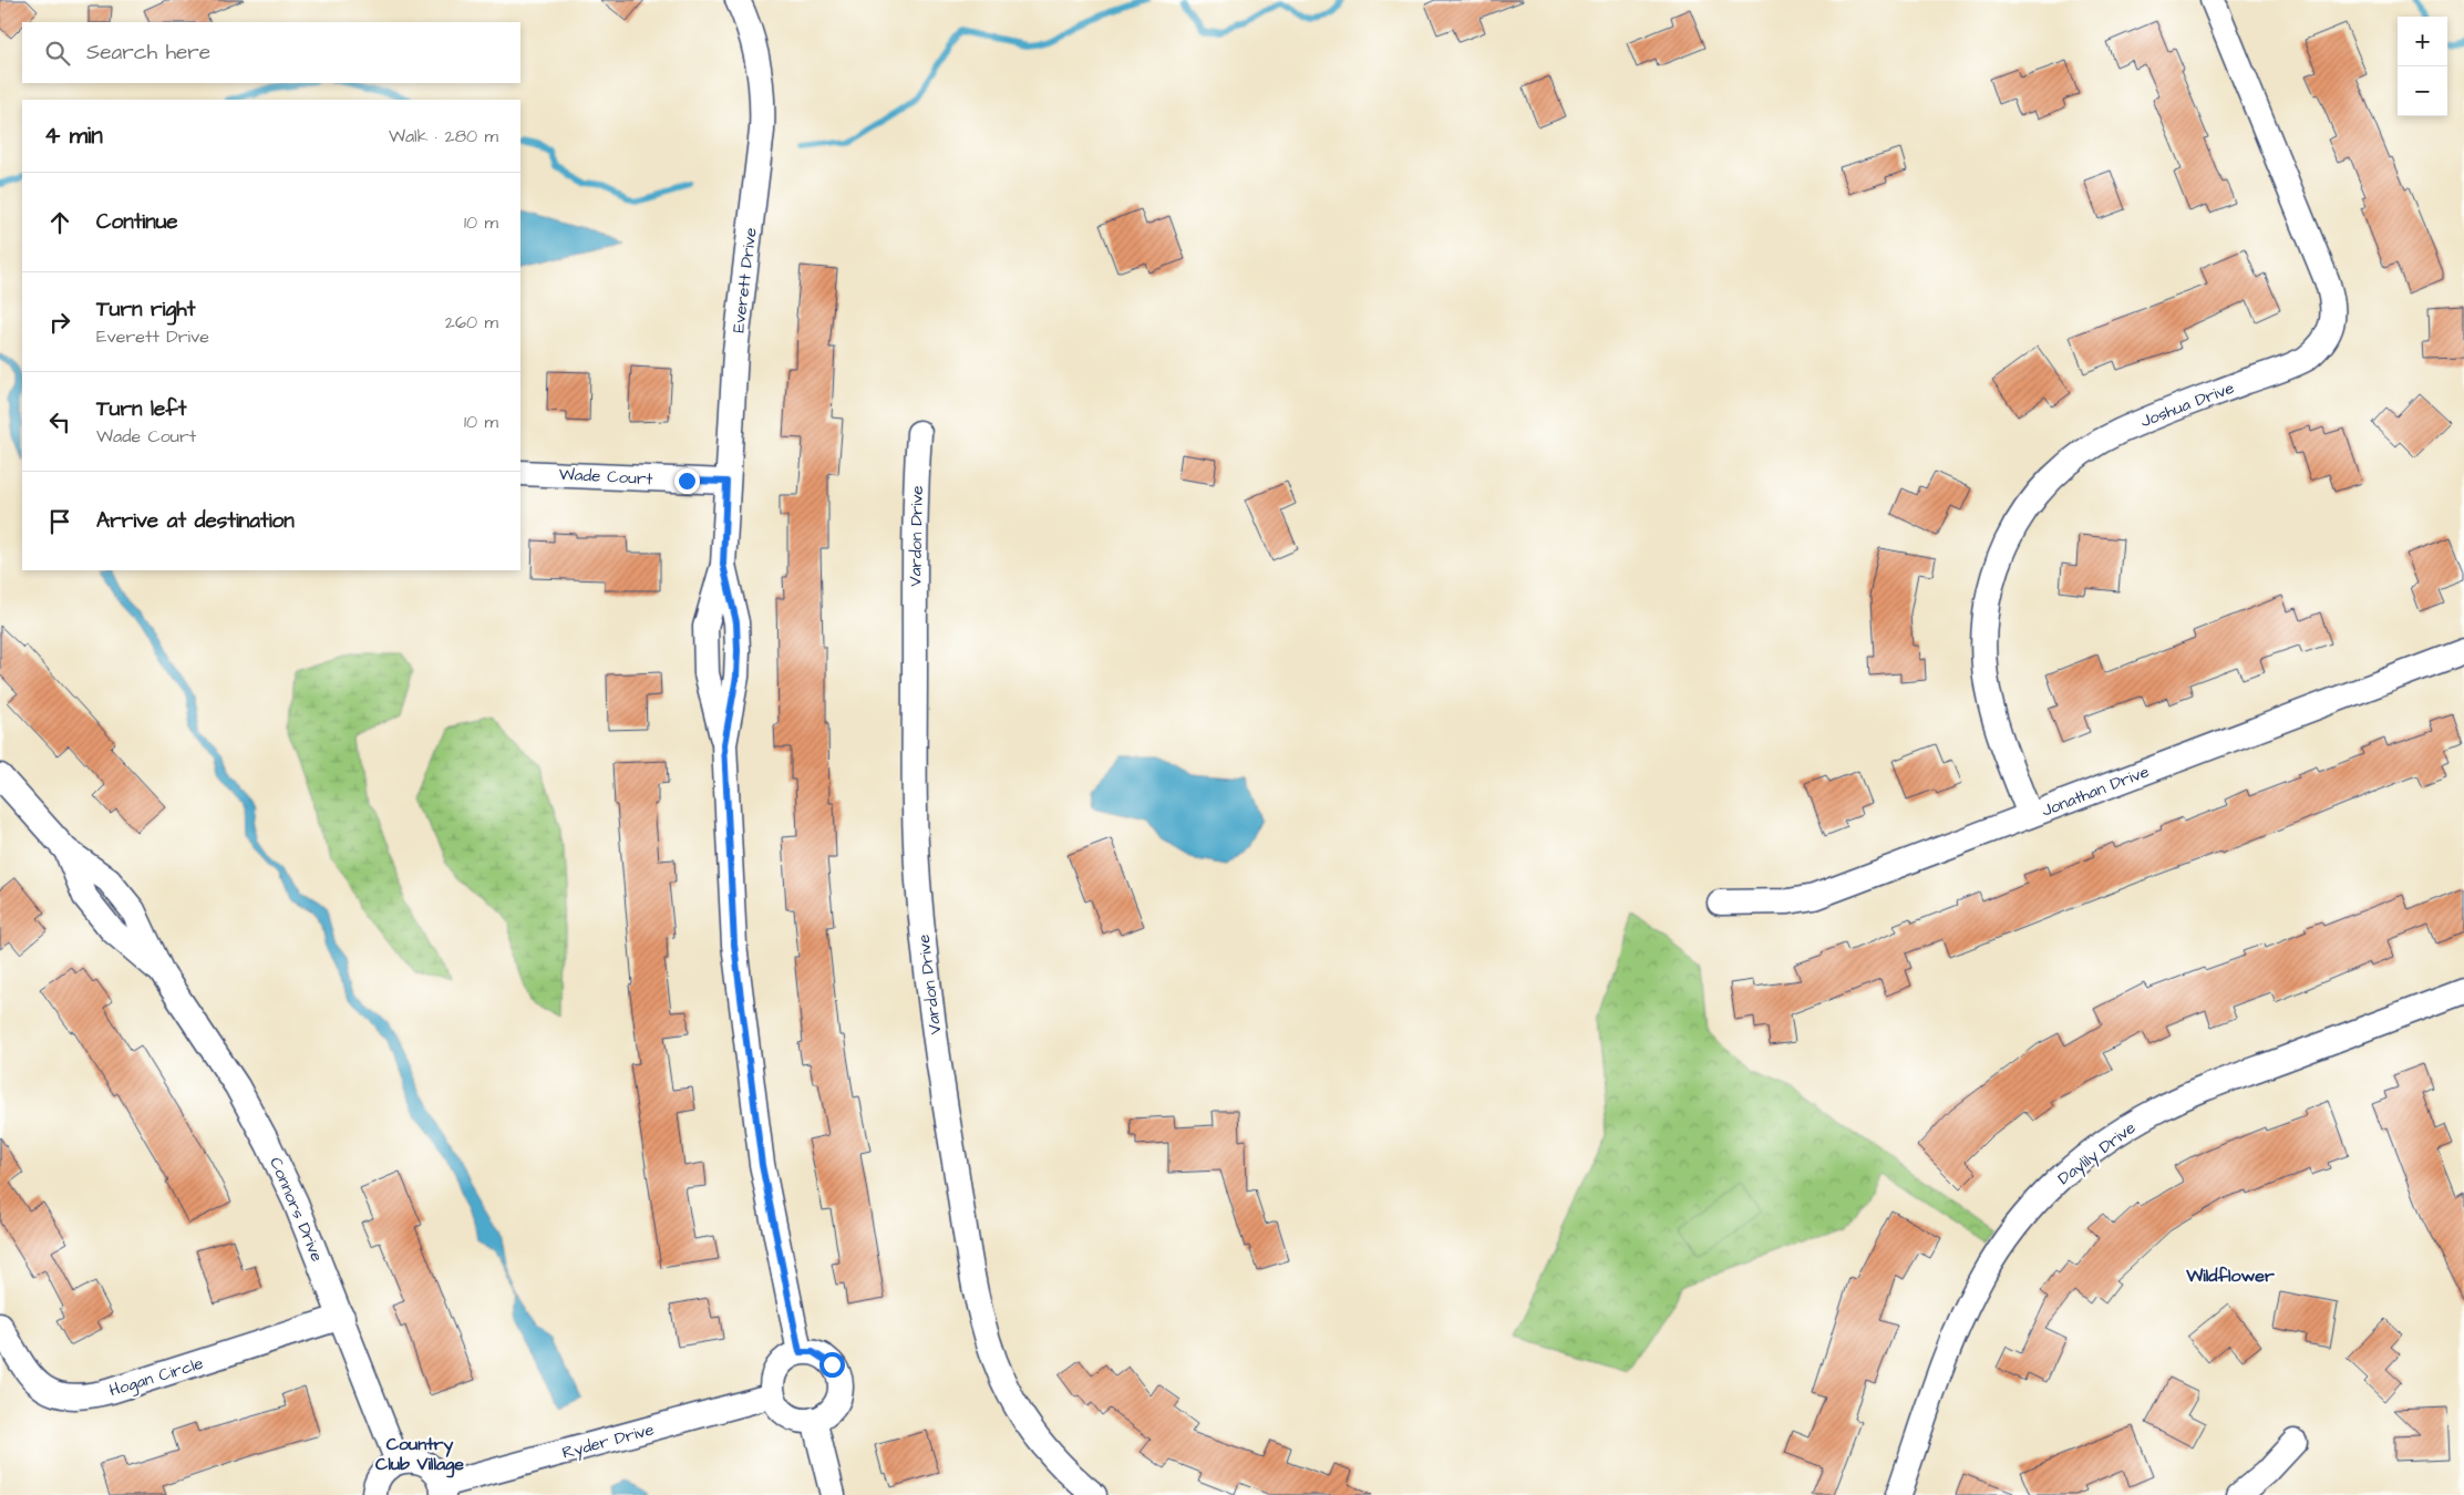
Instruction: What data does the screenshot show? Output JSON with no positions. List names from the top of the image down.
{
  "streets": {
    "street": [
      "Everett Drive",
      "Joshua Drive",
      "Wade Court",
      "Vardon Drive",
      "Jonathan Drive",
      "Daylily Drive",
      "Connors Drive",
      "Hogan Circle",
      "Ryder Drive"
    ]
  },
  "crossings": [
    ["Everett Drive", "Wade Court"],
    ["Everett Drive", "Ryder Drive"],
    ["Joshua Drive", "Jonathan Drive"],
    ["Connors Drive", "Hogan Circle"]
  ],
  "districts": ["Wildflower", "Country Club Village"],
  "page": {
    "map_buttons": ["+", "−"],
    "search": "Search here",
    "heading": ["4 min", "Walk · 280 m"],
    "list": [
      ["Continue", "10 m"],
      ["Turn right", "Everett Drive", "260 m"],
      ["Turn left", "Wade Court", "10 m"],
      "Arrive at destination"
    ]
  }
}
